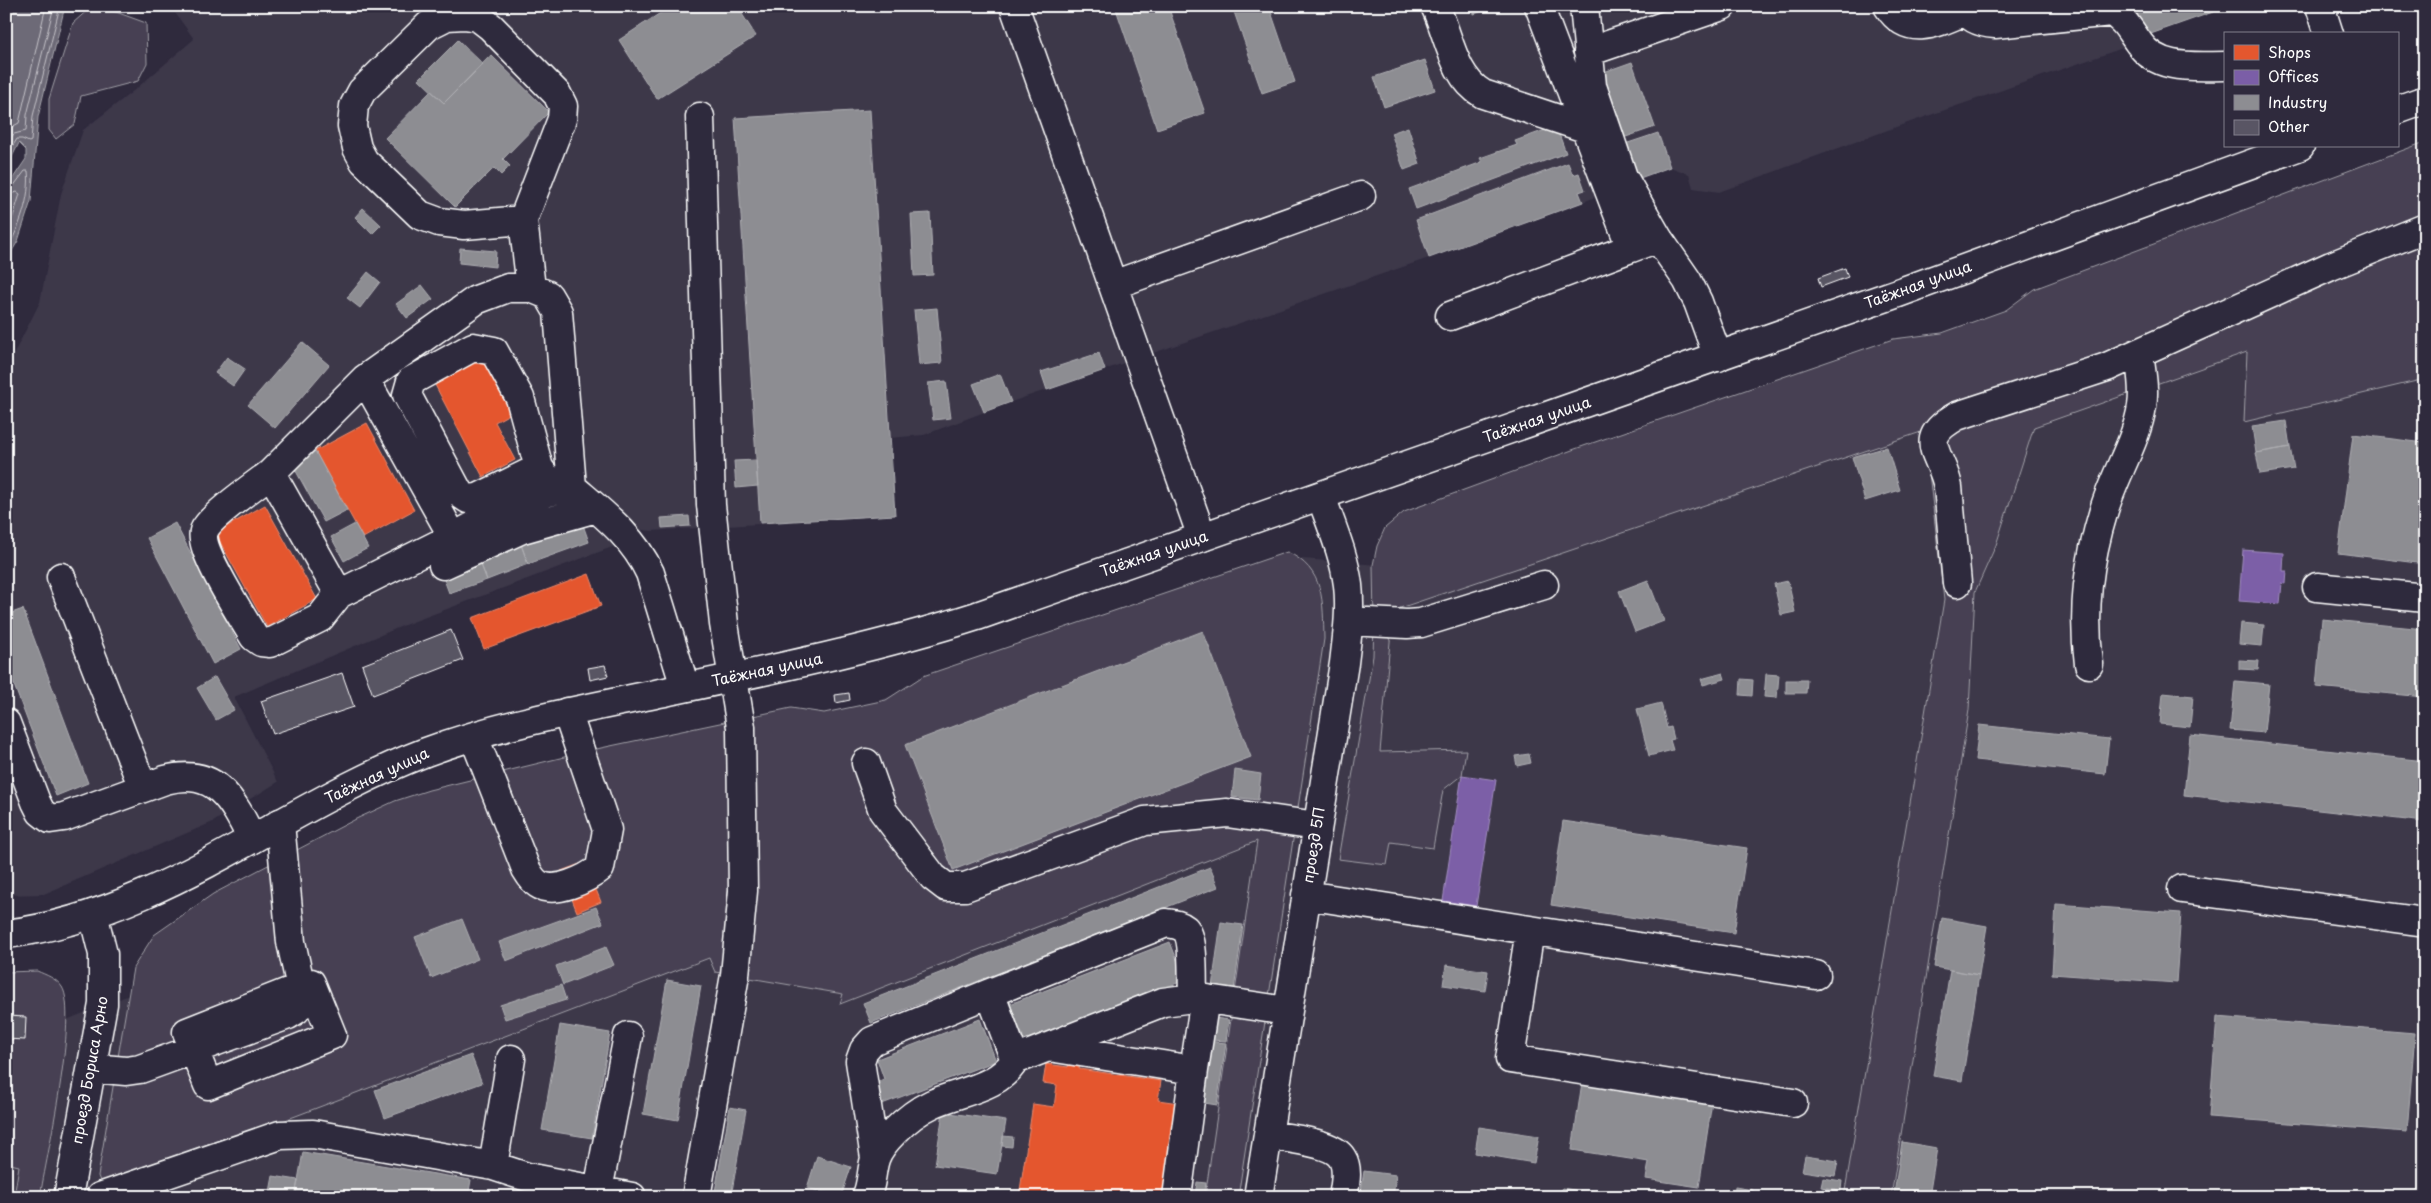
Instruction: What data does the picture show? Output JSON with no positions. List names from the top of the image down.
{
  "streets": {
    "main road": ["Таёжная улица", "проезд 5П", "проезд Бориса Арно"]
  },
  "crossings": [
    ["Таёжная улица", "проезд 5П"],
    ["Таёжная улица", "проезд Бориса Арно"]
  ],
  "legend": [
    "Shops",
    "Offices",
    "Industry",
    "Other"
  ]
}
